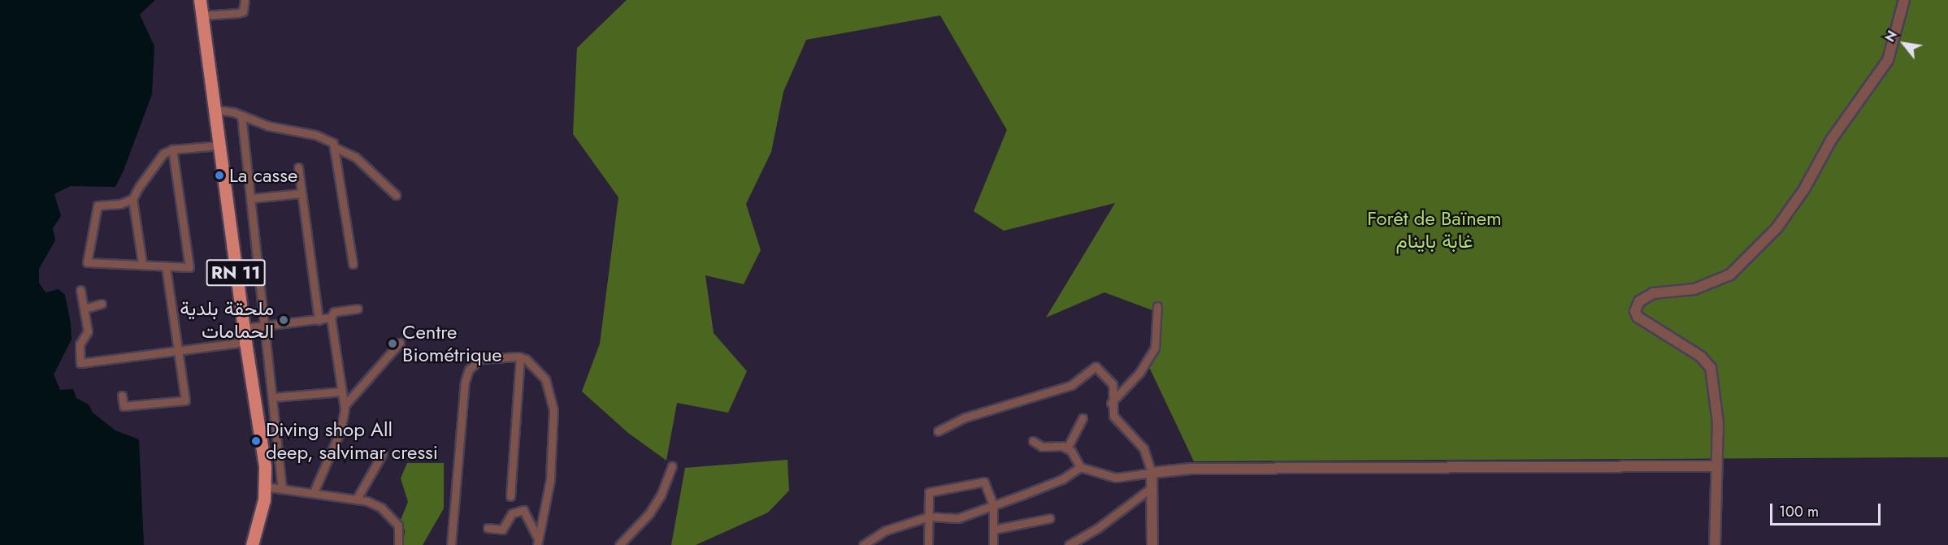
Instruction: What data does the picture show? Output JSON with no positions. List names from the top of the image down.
{
  "streets": {
    "main road": ["RN 11"]
  },
  "parks": ["Forêt de Baïnem غابة باينام"],
  "places": [
    "La casse",
    "ملحقة بلدية الحمامات",
    "Centre Biométrique",
    "Diving shop All deep, salvimar cressi"
  ],
  "scale_bar": "100 m",
  "north": "top left"
}
